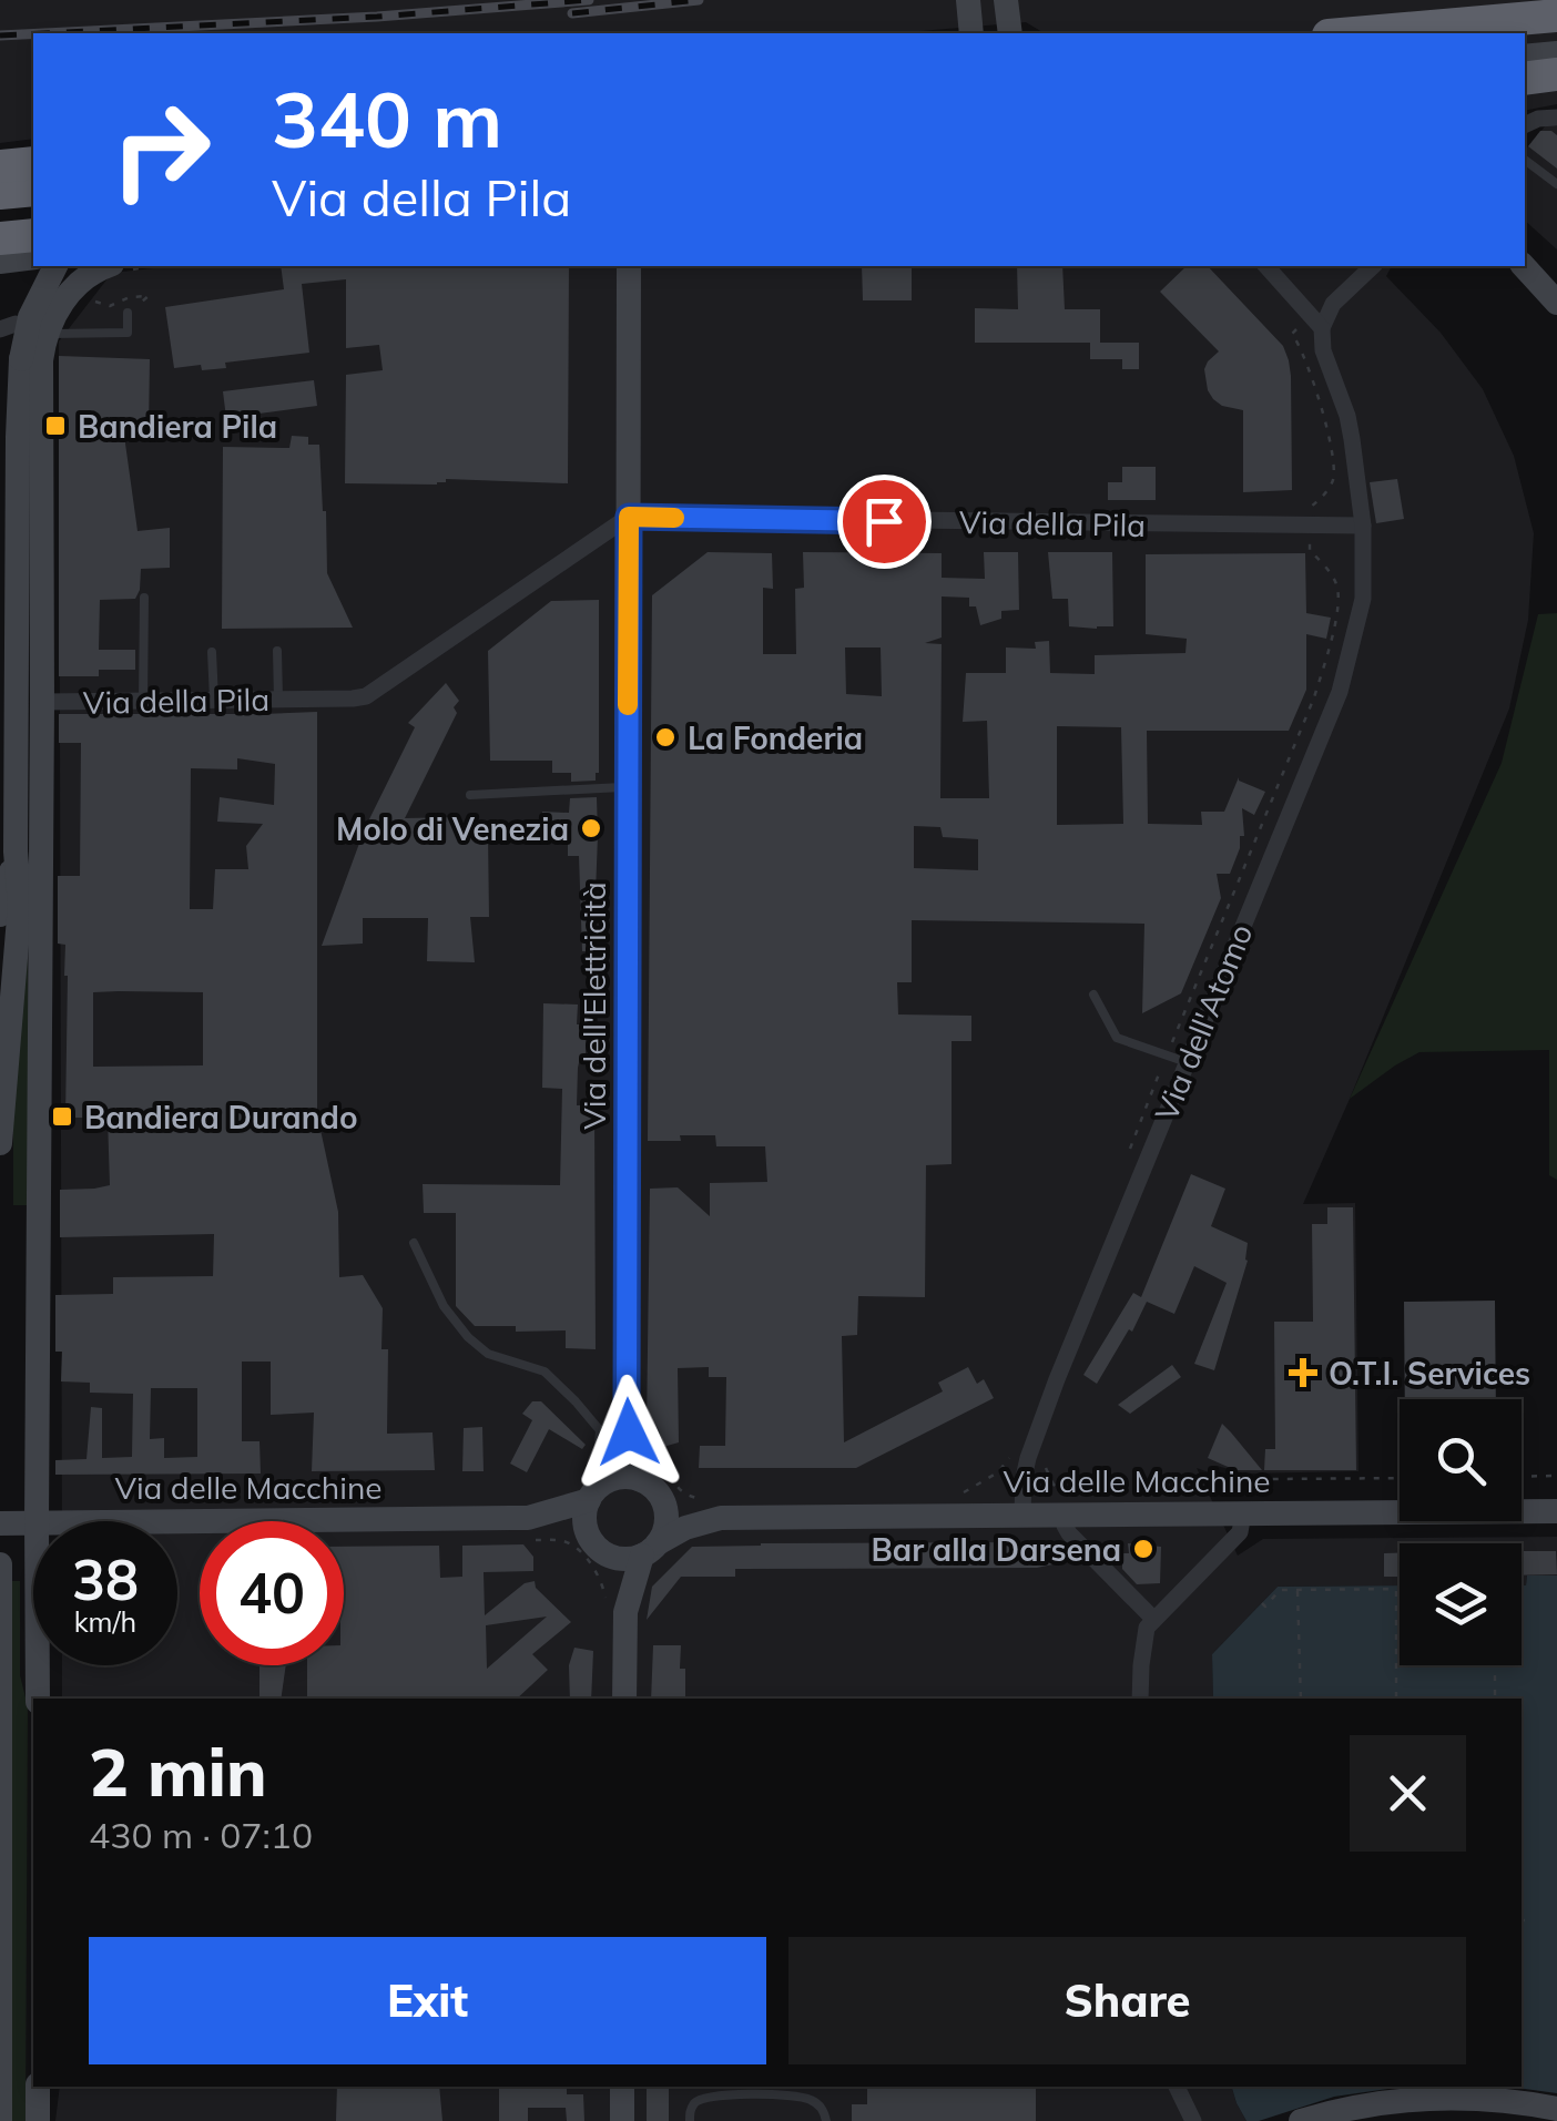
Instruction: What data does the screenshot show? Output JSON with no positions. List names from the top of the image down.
{
  "streets": {
    "street": [
      "Via della Pila",
      "Via dell'Elettricità",
      "Via dell'Atomo",
      "Via delle Macchine"
    ]
  },
  "crossings": [
    ["Via della Pila", "Via dell'Elettricità"],
    ["Via della Pila", "Via dell'Atomo"],
    ["Via dell'Elettricità", "Via delle Macchine"],
    ["Via dell'Atomo", "Via delle Macchine"]
  ],
  "places": {
    "transit": ["Bandiera Pila", "Bandiera Durando"],
    "other": ["La Fonderia", "Molo di Venezia", "Bar alla Darsena"],
    "health": ["O.T.I. Services"]
  },
  "page": {
    "turn": ["340 m", "Via della Pila"],
    "speed": "38 km/h",
    "limit": "40",
    "heading": ["2 min", "430 m · 07:10"],
    "buttons": ["Exit", "Share"]
  }
}
